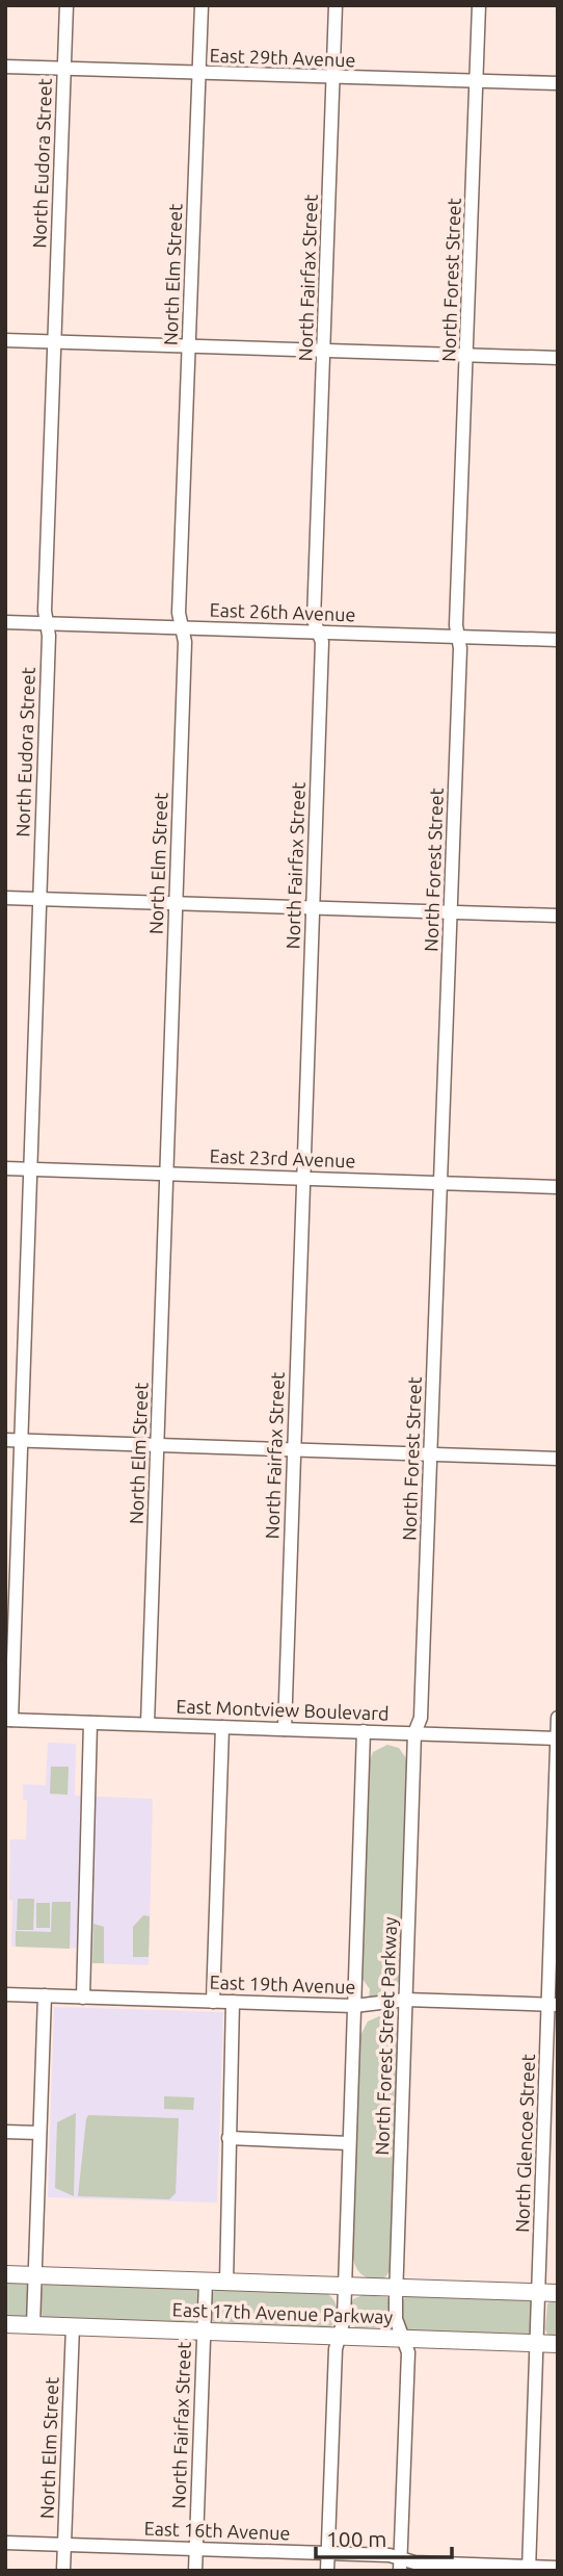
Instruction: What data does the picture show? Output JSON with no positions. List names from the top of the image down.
{
  "streets": {
    "main road": ["East 17th Avenue Parkway"],
    "street": [
      "East 29th Avenue",
      "North Eudora Street",
      "North Elm Street",
      "North Fairfax Street",
      "North Forest Street",
      "East 26th Avenue",
      "East 23rd Avenue",
      "East Montview Boulevard",
      "East 19th Avenue",
      "North Forest Street Parkway",
      "North Glencoe Street",
      "East 16th Avenue"
    ]
  },
  "crossings": [
    ["East 29th Avenue", "North Eudora Street"],
    ["East 29th Avenue", "North Elm Street"],
    ["East 29th Avenue", "North Fairfax Street"],
    ["East 29th Avenue", "North Forest Street"],
    ["North Eudora Street", "East 26th Avenue"],
    ["North Eudora Street", "East 23rd Avenue"],
    ["North Eudora Street", "East Montview Boulevard"],
    ["North Elm Street", "East 26th Avenue"],
    ["North Elm Street", "East 23rd Avenue"],
    ["North Elm Street", "East Montview Boulevard"],
    ["North Elm Street", "East 17th Avenue Parkway"],
    ["North Elm Street", "East 16th Avenue"],
    ["North Fairfax Street", "East 26th Avenue"],
    ["North Fairfax Street", "East 23rd Avenue"],
    ["North Fairfax Street", "East Montview Boulevard"],
    ["North Fairfax Street", "East 17th Avenue Parkway"],
    ["North Fairfax Street", "East 16th Avenue"],
    ["North Forest Street", "East 26th Avenue"],
    ["North Forest Street", "East 23rd Avenue"],
    ["North Forest Street", "East Montview Boulevard"],
    ["North Forest Street", "North Forest Street Parkway"],
    ["East Montview Boulevard", "North Forest Street Parkway"],
    ["East Montview Boulevard", "North Glencoe Street"],
    ["East 19th Avenue", "North Forest Street Parkway"],
    ["East 19th Avenue", "North Glencoe Street"],
    ["North Forest Street Parkway", "East 17th Avenue Parkway"],
    ["North Forest Street Parkway", "East 16th Avenue"],
    ["North Glencoe Street", "East 17th Avenue Parkway"],
    ["North Glencoe Street", "East 16th Avenue"]
  ],
  "scale_bar": "100 m"
}
